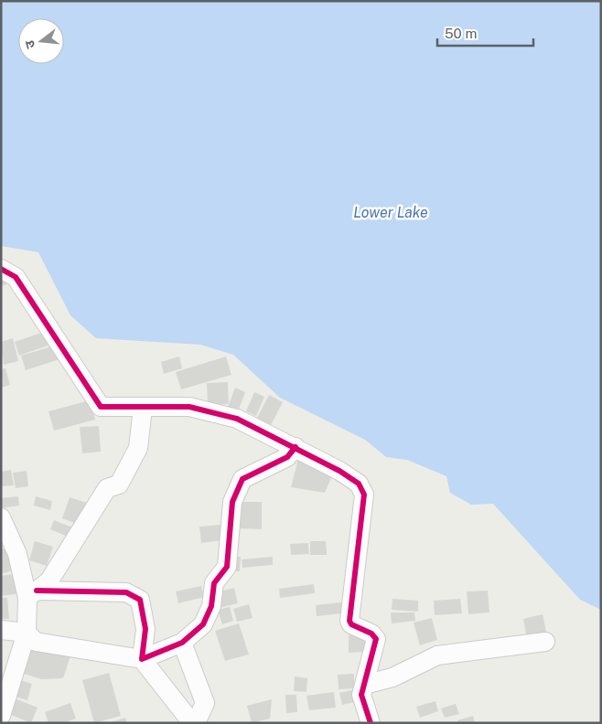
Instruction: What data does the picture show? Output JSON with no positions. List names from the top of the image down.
{
  "water": ["Lower Lake"],
  "scale_bar": "50 m",
  "north": "left"
}
